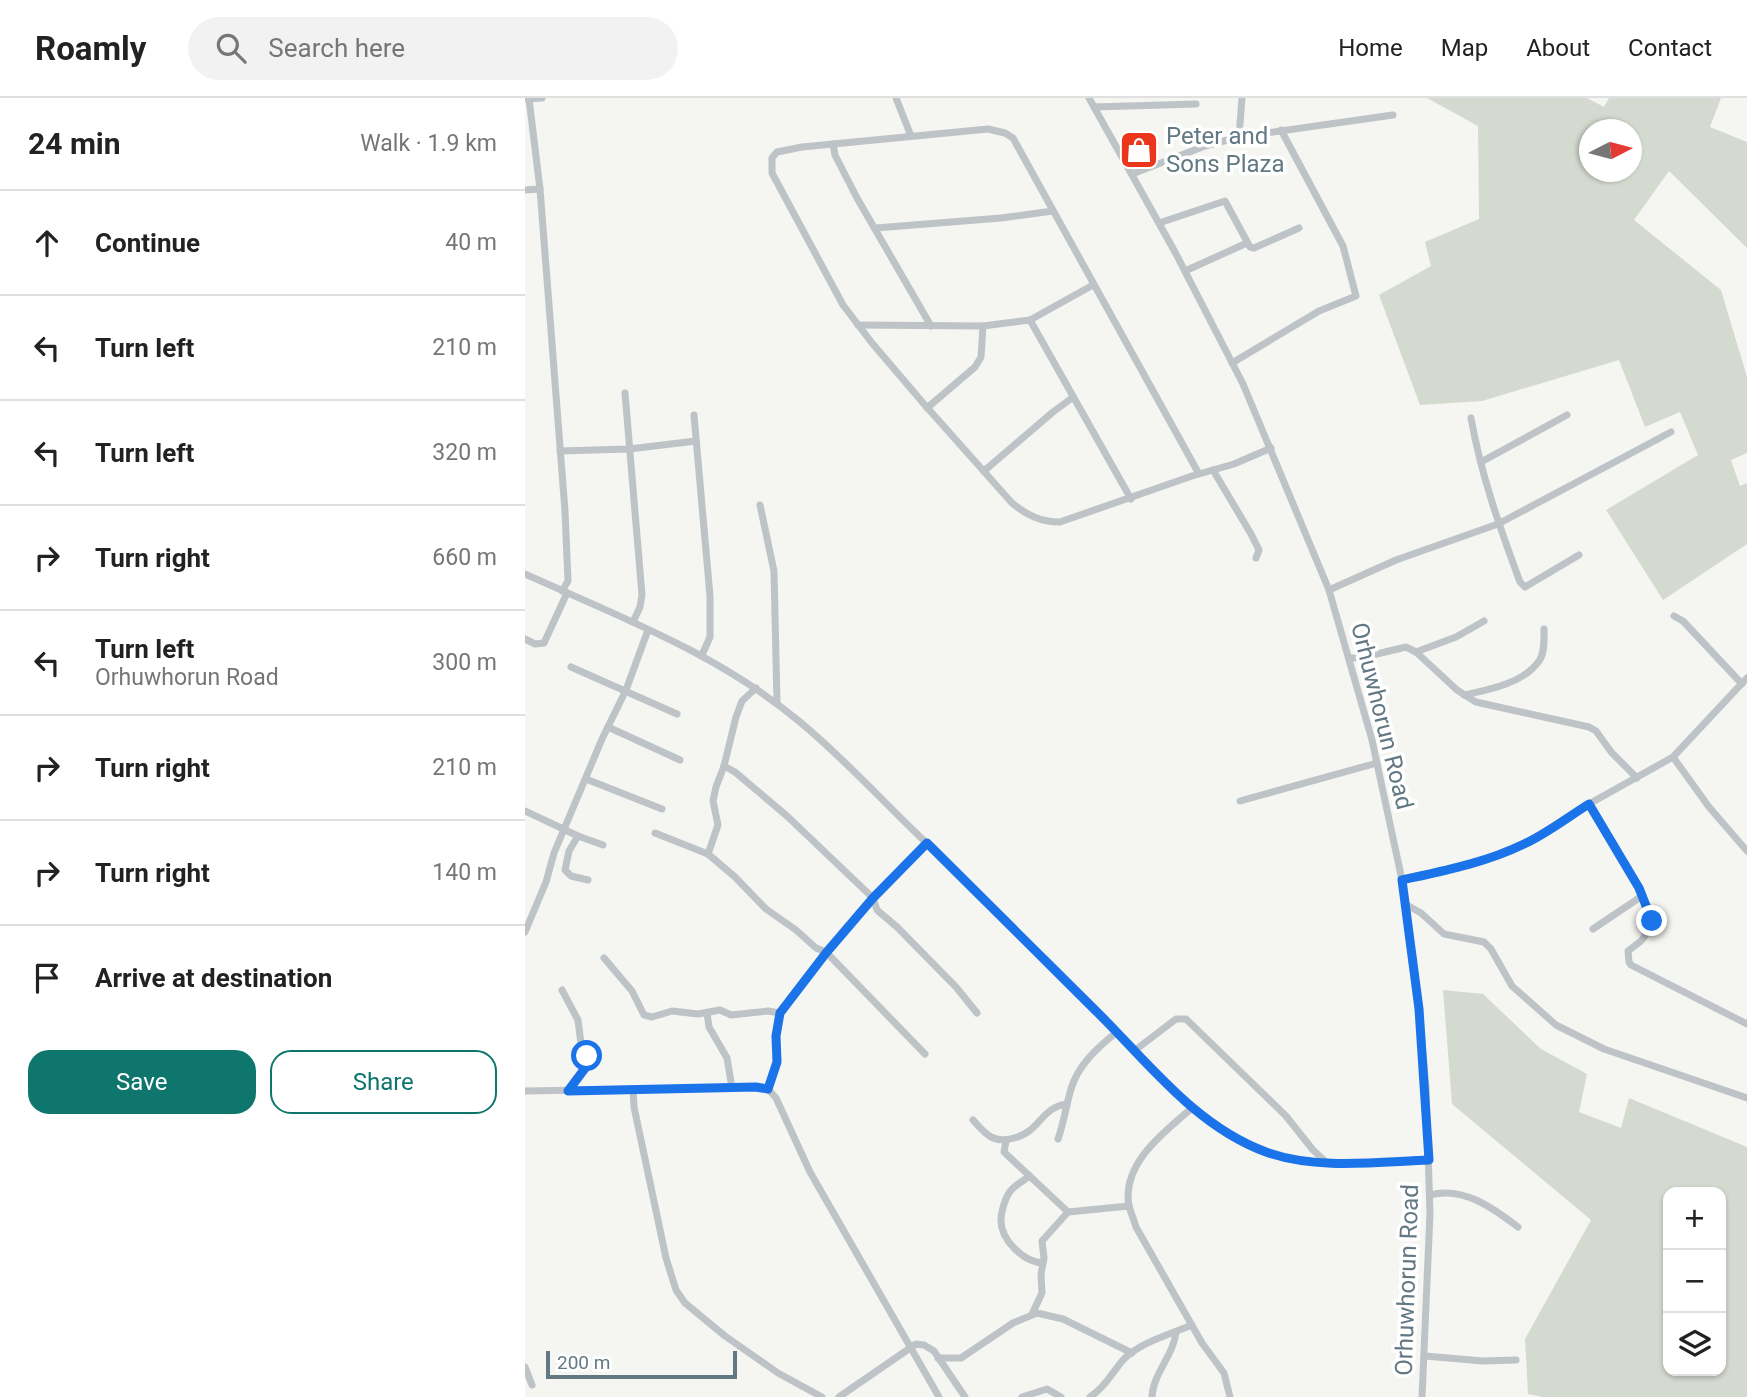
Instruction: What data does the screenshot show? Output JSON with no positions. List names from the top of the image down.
{
  "streets": {
    "street": ["Orhuwhorun Road"]
  },
  "places": {
    "shop": ["Peter and Sons Plaza"]
  },
  "scale_bar": "200 m",
  "north": "right",
  "page": {
    "header": "Roamly",
    "search": "Search here",
    "nav": [
      "Home",
      "Map",
      "About",
      "Contact"
    ],
    "heading": ["24 min", "Walk · 1.9 km"],
    "list": [
      ["Continue", "40 m"],
      ["Turn left", "210 m"],
      ["Turn left", "320 m"],
      ["Turn right", "660 m"],
      ["Turn left", "Orhuwhorun Road", "300 m"],
      ["Turn right", "210 m"],
      ["Turn right", "140 m"],
      "Arrive at destination"
    ],
    "buttons": ["Save", "Share"],
    "map_buttons": ["+", "−"],
    "scale": "200 m"
  }
}
